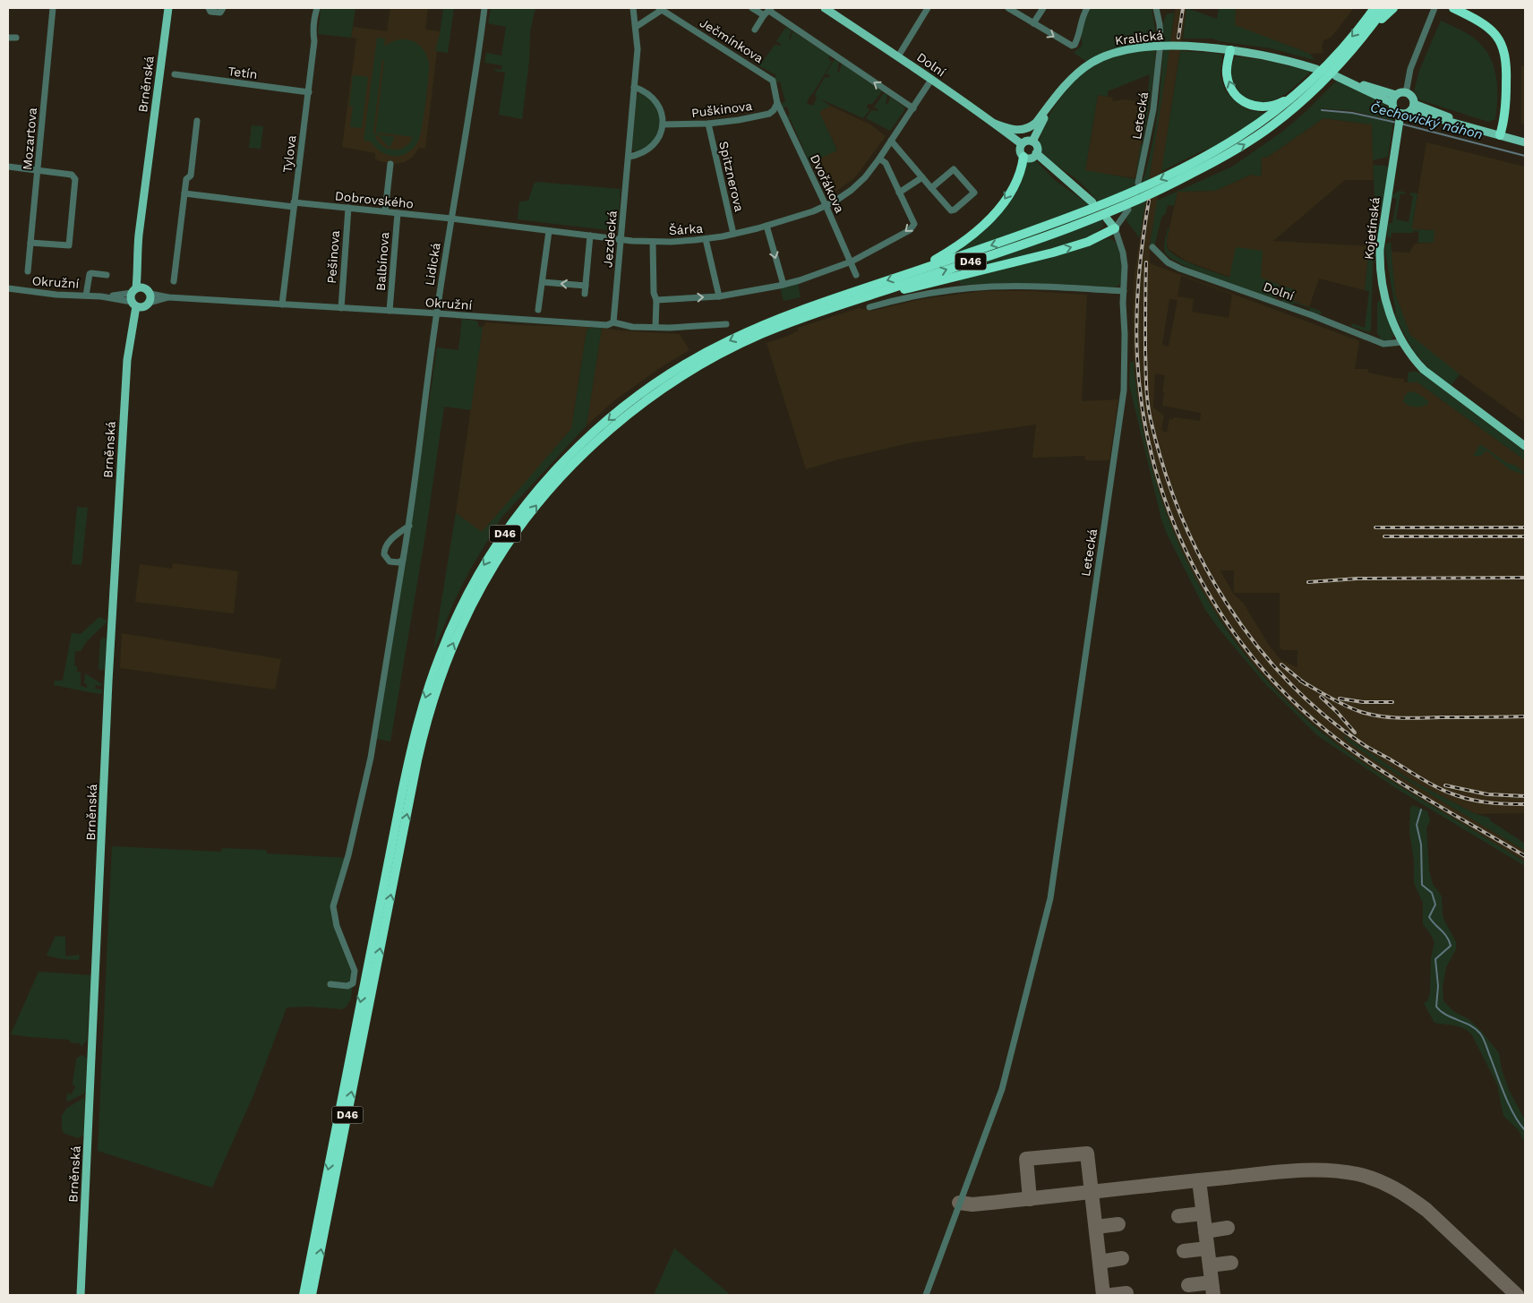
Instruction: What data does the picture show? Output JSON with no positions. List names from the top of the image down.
{
  "streets": {
    "highway": ["D46"],
    "main road": [
      "Kralická",
      "Dolní",
      "Brněnská",
      "Kojetínská"
    ],
    "street": [
      "Ječmínkova",
      "Tetín",
      "Puškinova",
      "Letecká",
      "Mozartova",
      "Tylova",
      "Spitznerova",
      "Dvořákova",
      "Dobrovského",
      "Šárka",
      "Jezdecká",
      "Pešinova",
      "Balbínova",
      "Lidická",
      "Okružní"
    ]
  },
  "crossings": [
    ["Kralická", "Dolní"],
    ["Ječmínkova", "Puškinova"],
    ["Ječmínkova", "Dvořákova"],
    ["Dolní", "Kojetínská"],
    ["Dolní", "Šárka"],
    ["Tetín", "Tylova"],
    ["Brněnská", "Okružní"],
    ["Puškinova", "Spitznerova"],
    ["Puškinova", "Dvořákova"],
    ["Tylova", "Dobrovského"],
    ["Tylova", "Okružní"],
    ["Spitznerova", "Šárka"],
    ["Dvořákova", "Šárka"],
    ["Dobrovského", "Šárka"],
    ["Dobrovského", "Pešinova"],
    ["Dobrovského", "Balbínova"],
    ["Dobrovského", "Lidická"],
    ["Šárka", "Jezdecká"],
    ["Šárka", "Lidická"],
    ["Jezdecká", "Okružní"],
    ["Pešinova", "Okružní"],
    ["Balbínova", "Okružní"],
    ["Lidická", "Okružní"]
  ],
  "water": ["Čechovický náhon"]
}
